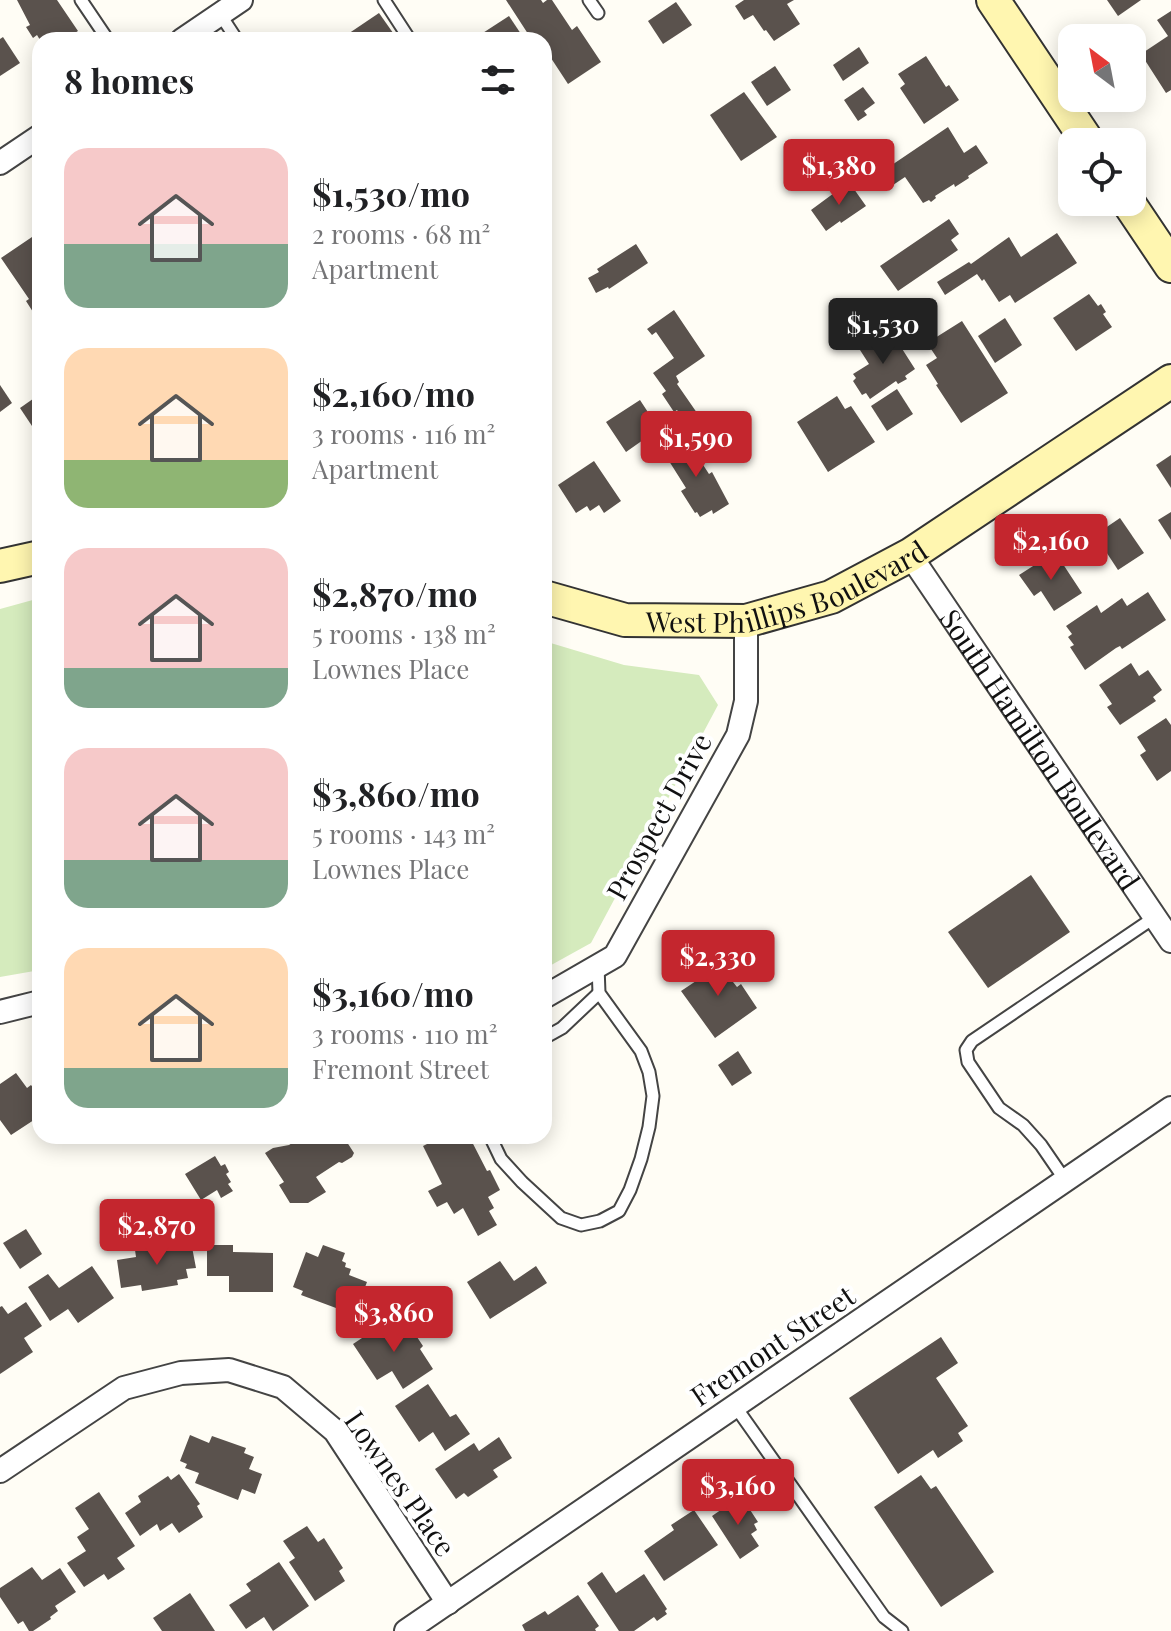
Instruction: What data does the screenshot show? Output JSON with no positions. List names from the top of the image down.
{
  "streets": {
    "street": [
      "West Phillips Boulevard",
      "South Hamilton Boulevard",
      "Prospect Drive",
      "Fremont Street",
      "Lownes Place"
    ]
  },
  "crossings": [
    ["West Phillips Boulevard", "South Hamilton Boulevard"],
    ["West Phillips Boulevard", "Prospect Drive"],
    ["Fremont Street", "Lownes Place"]
  ],
  "north": "top left",
  "page": {
    "heading": "8 homes",
    "list": [
      {
        "name": "$1,530/mo",
        "note": "2 rooms · 68 m² · Apartment"
      },
      {
        "name": "$2,160/mo",
        "note": "3 rooms · 116 m² · Apartment"
      },
      {
        "name": "$2,870/mo",
        "note": "5 rooms · 138 m² · Lownes Place"
      },
      {
        "name": "$3,860/mo",
        "note": "5 rooms · 143 m² · Lownes Place"
      },
      {
        "name": "$3,160/mo",
        "note": "3 rooms · 110 m² · Fremont Street"
      }
    ],
    "price": [
      "$1,380",
      "$1,530",
      "$1,590",
      "$2,160",
      "$2,330",
      "$2,870",
      "$3,860",
      "$3,160"
    ]
  }
}
